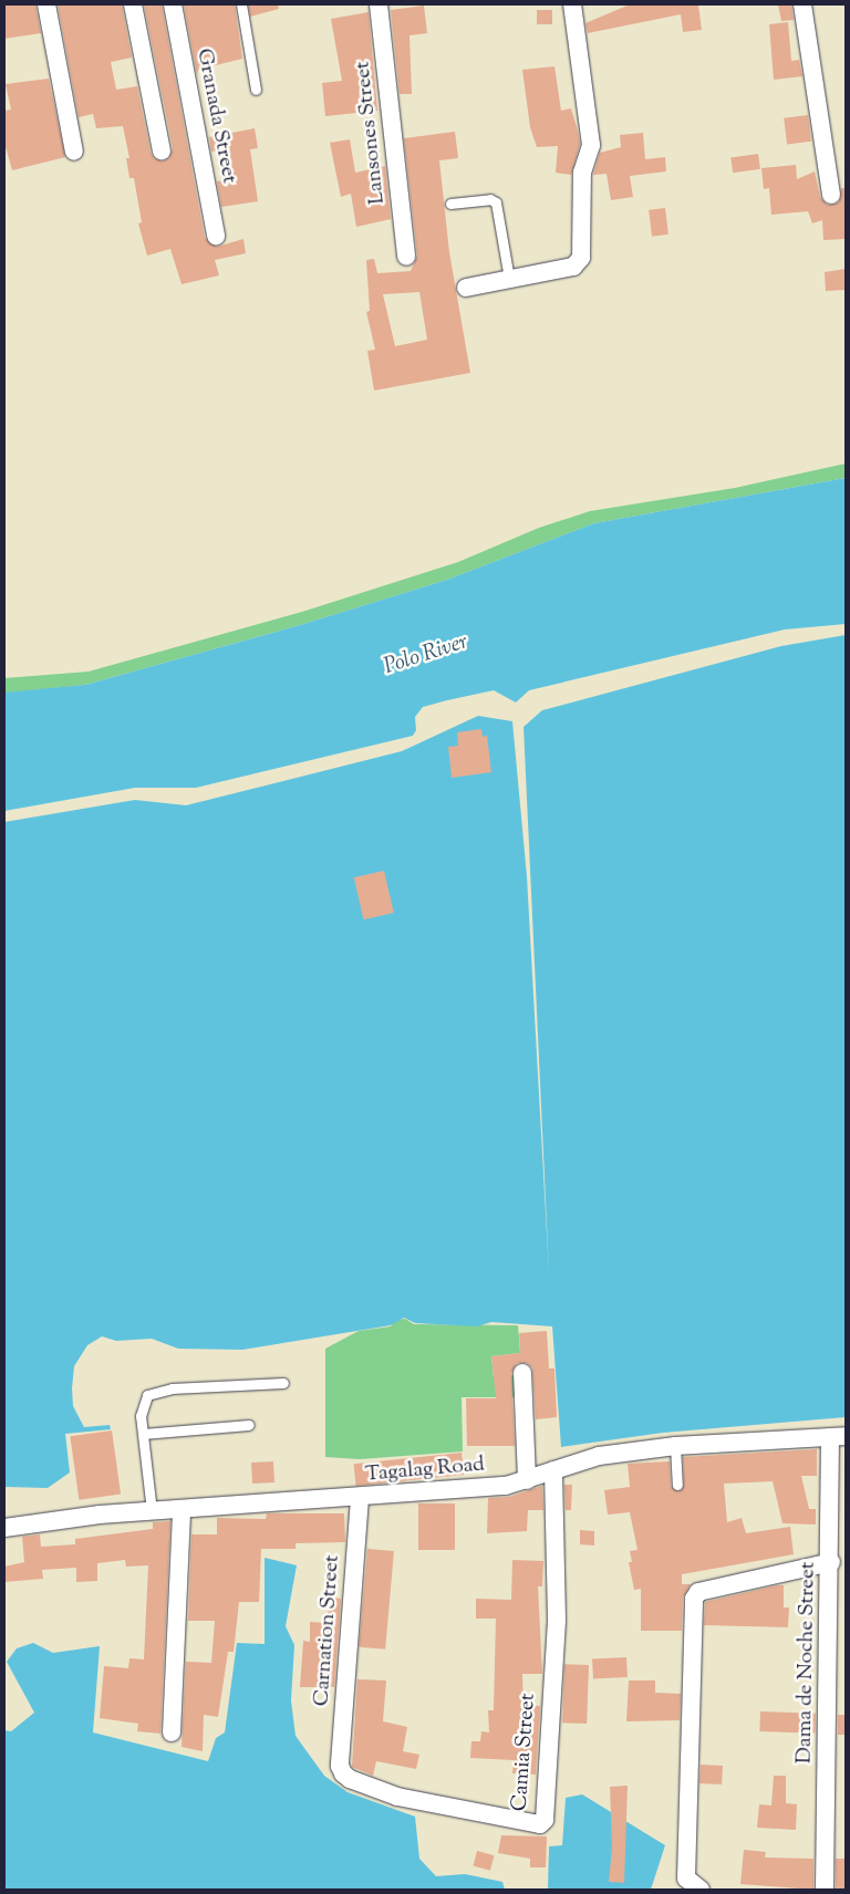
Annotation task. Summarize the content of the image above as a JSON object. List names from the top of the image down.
{
  "streets": {
    "street": [
      "Granada Street",
      "Lansones Street",
      "Tagalag Road",
      "Carnation Street",
      "Dama de Noche Street",
      "Camia Street"
    ]
  },
  "crossings": [
    ["Tagalag Road", "Carnation Street"],
    ["Tagalag Road", "Dama de Noche Street"],
    ["Tagalag Road", "Camia Street"],
    ["Carnation Street", "Camia Street"]
  ],
  "water": ["Polo River"]
}
